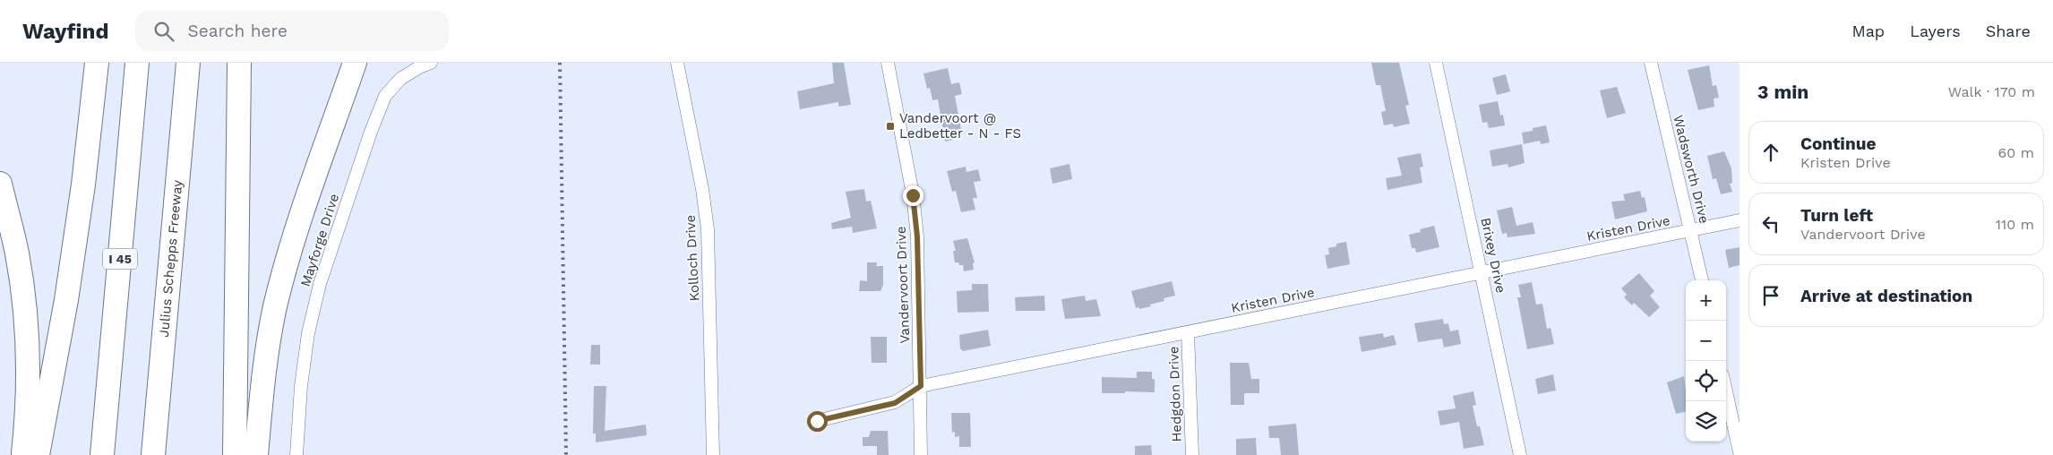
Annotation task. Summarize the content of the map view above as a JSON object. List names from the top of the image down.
{
  "streets": {
    "highway": ["I 45", "Julius Schepps Freeway"],
    "street": [
      "Wadsworth Drive",
      "Kristen Drive",
      "Mayforge Drive",
      "Brixey Drive",
      "Kolloch Drive",
      "Vandervoort Drive",
      "Hedgdon Drive"
    ]
  },
  "crossings": [
    ["Wadsworth Drive", "Kristen Drive"],
    ["Kristen Drive", "Brixey Drive"],
    ["Kristen Drive", "Vandervoort Drive"],
    ["Kristen Drive", "Hedgdon Drive"]
  ],
  "places": {
    "transit": ["Vandervoort @ Ledbetter - N - FS"]
  },
  "page": {
    "header": "Wayfind",
    "search": "Search here",
    "nav": ["Map", "Layers", "Share"],
    "heading": ["3 min", "Walk · 170 m"],
    "list": [
      ["Continue", "Kristen Drive", "60 m"],
      ["Turn left", "Vandervoort Drive", "110 m"],
      "Arrive at destination"
    ],
    "map_buttons": ["+", "−"]
  }
}
